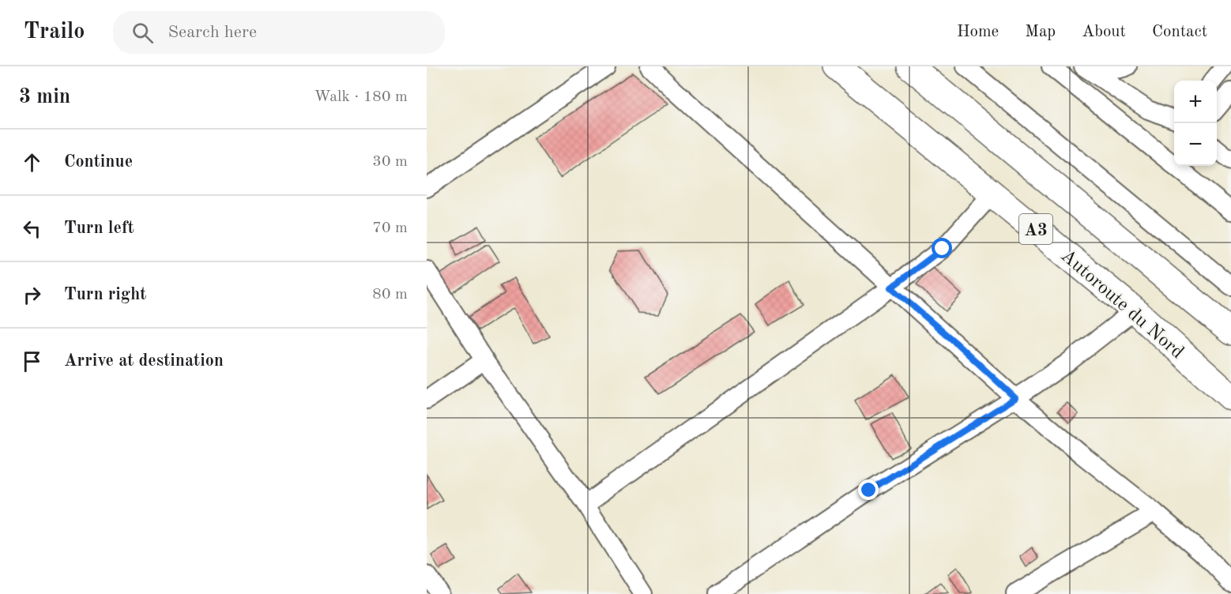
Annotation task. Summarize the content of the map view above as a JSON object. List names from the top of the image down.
{
  "streets": {
    "highway": ["A3", "Autoroute du Nord"]
  },
  "page": {
    "header": "Trailo",
    "search": "Search here",
    "nav": [
      "Home",
      "Map",
      "About",
      "Contact"
    ],
    "heading": ["3 min", "Walk · 180 m"],
    "map_buttons": ["+", "−"],
    "list": [
      ["Continue", "30 m"],
      ["Turn left", "70 m"],
      ["Turn right", "80 m"],
      "Arrive at destination"
    ]
  }
}
